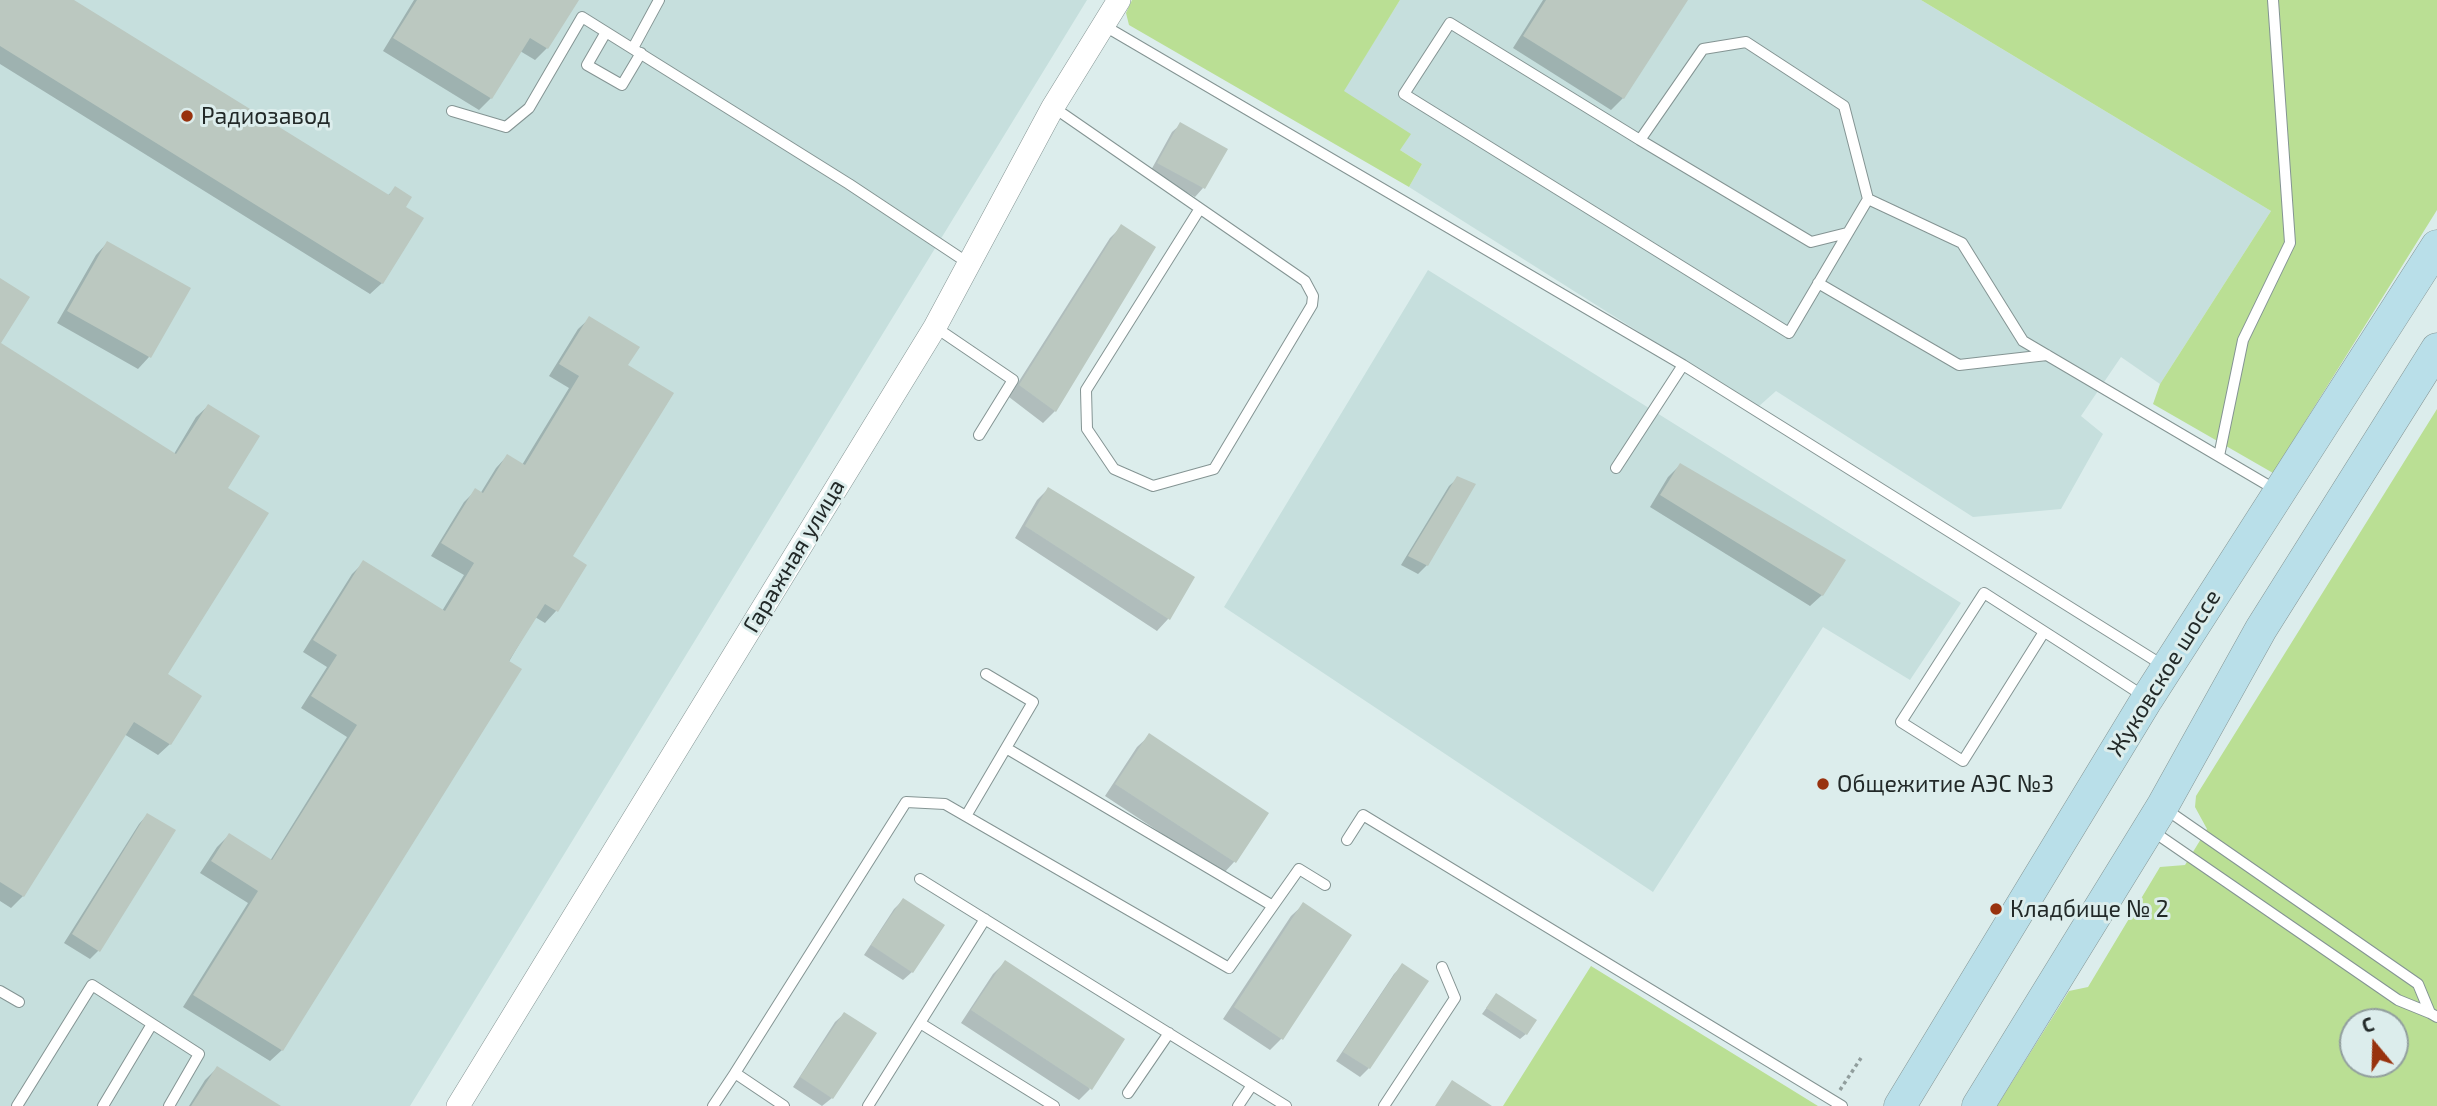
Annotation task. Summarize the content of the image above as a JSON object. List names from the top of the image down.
{
  "streets": {
    "main road": ["Жуковское шоссе"],
    "street": ["Гаражная улица"]
  },
  "places": ["Радиозавод", "Общежитие АЭС №3", "Кладбище № 2"],
  "north": "top"
}
